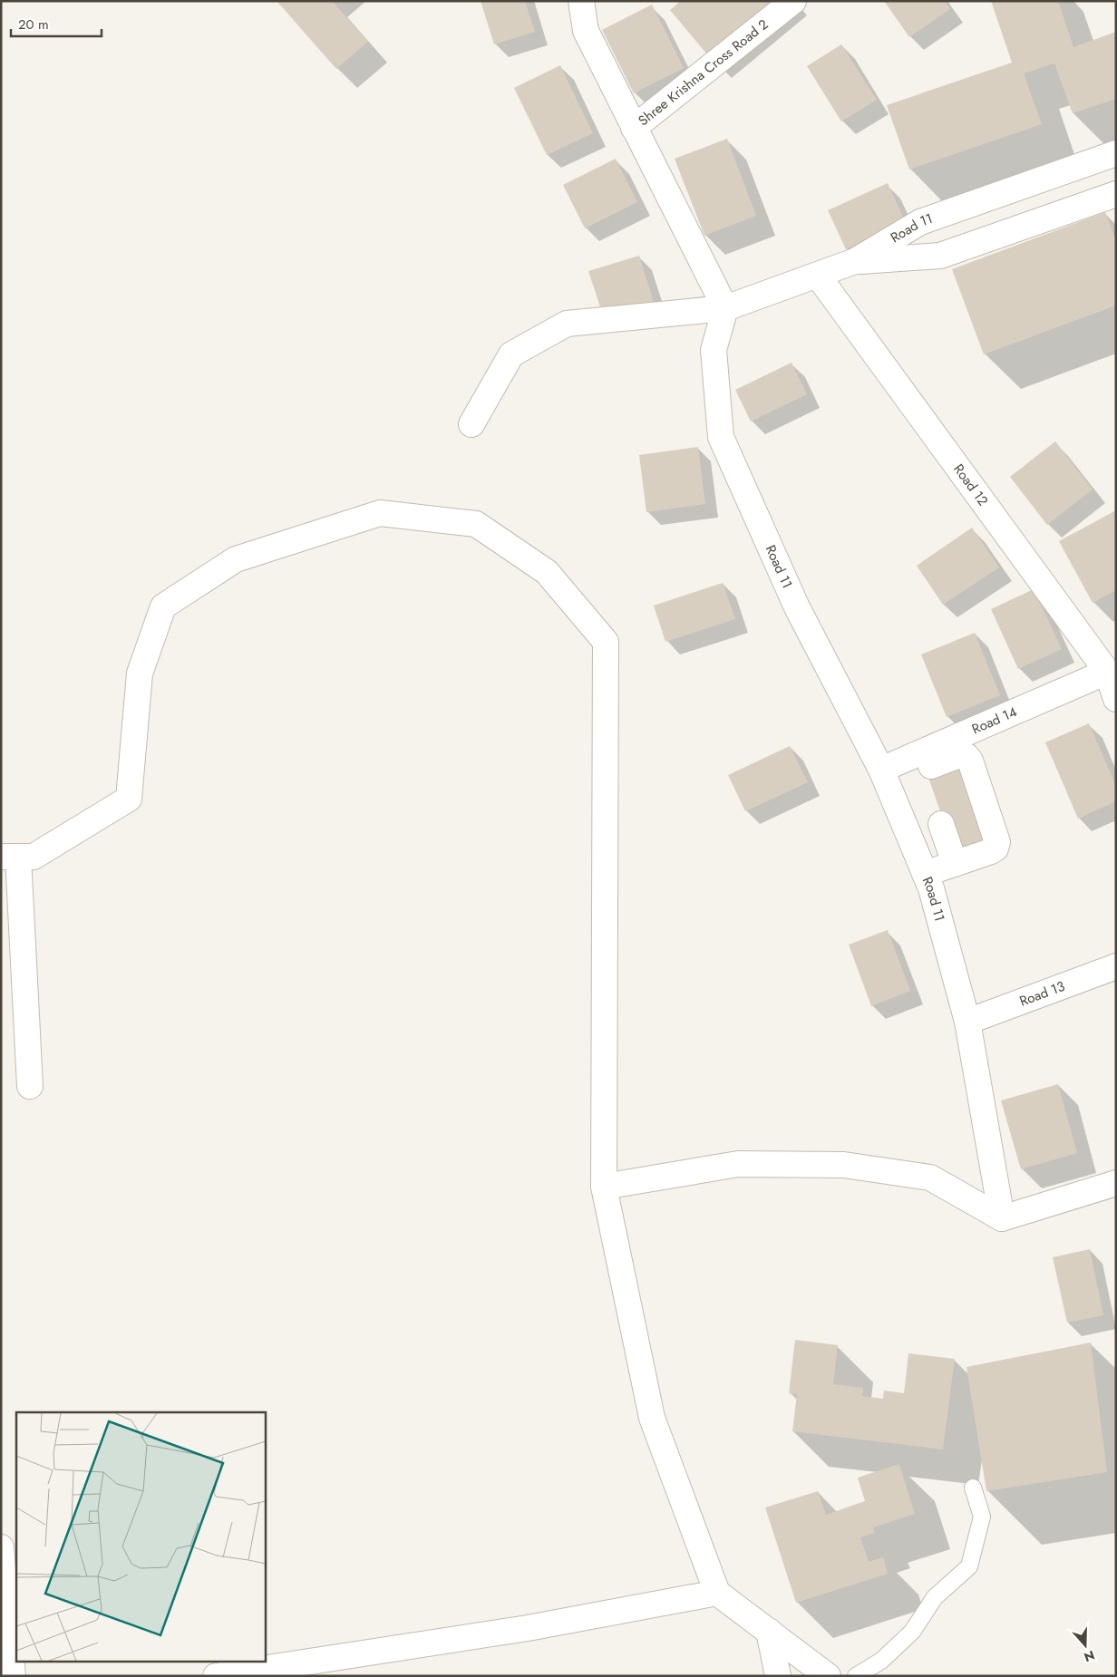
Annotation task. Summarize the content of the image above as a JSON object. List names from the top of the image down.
{
  "streets": {
    "street": [
      "Shree Krishna Cross Road 2",
      "Road 11",
      "Road 12",
      "Road 14",
      "Road 13"
    ]
  },
  "crossings": [
    ["Road 11", "Road 12"],
    ["Road 11", "Road 14"],
    ["Road 11", "Road 13"],
    ["Road 12", "Road 14"]
  ],
  "scale_bar": "20 m",
  "north": "bottom"
}
